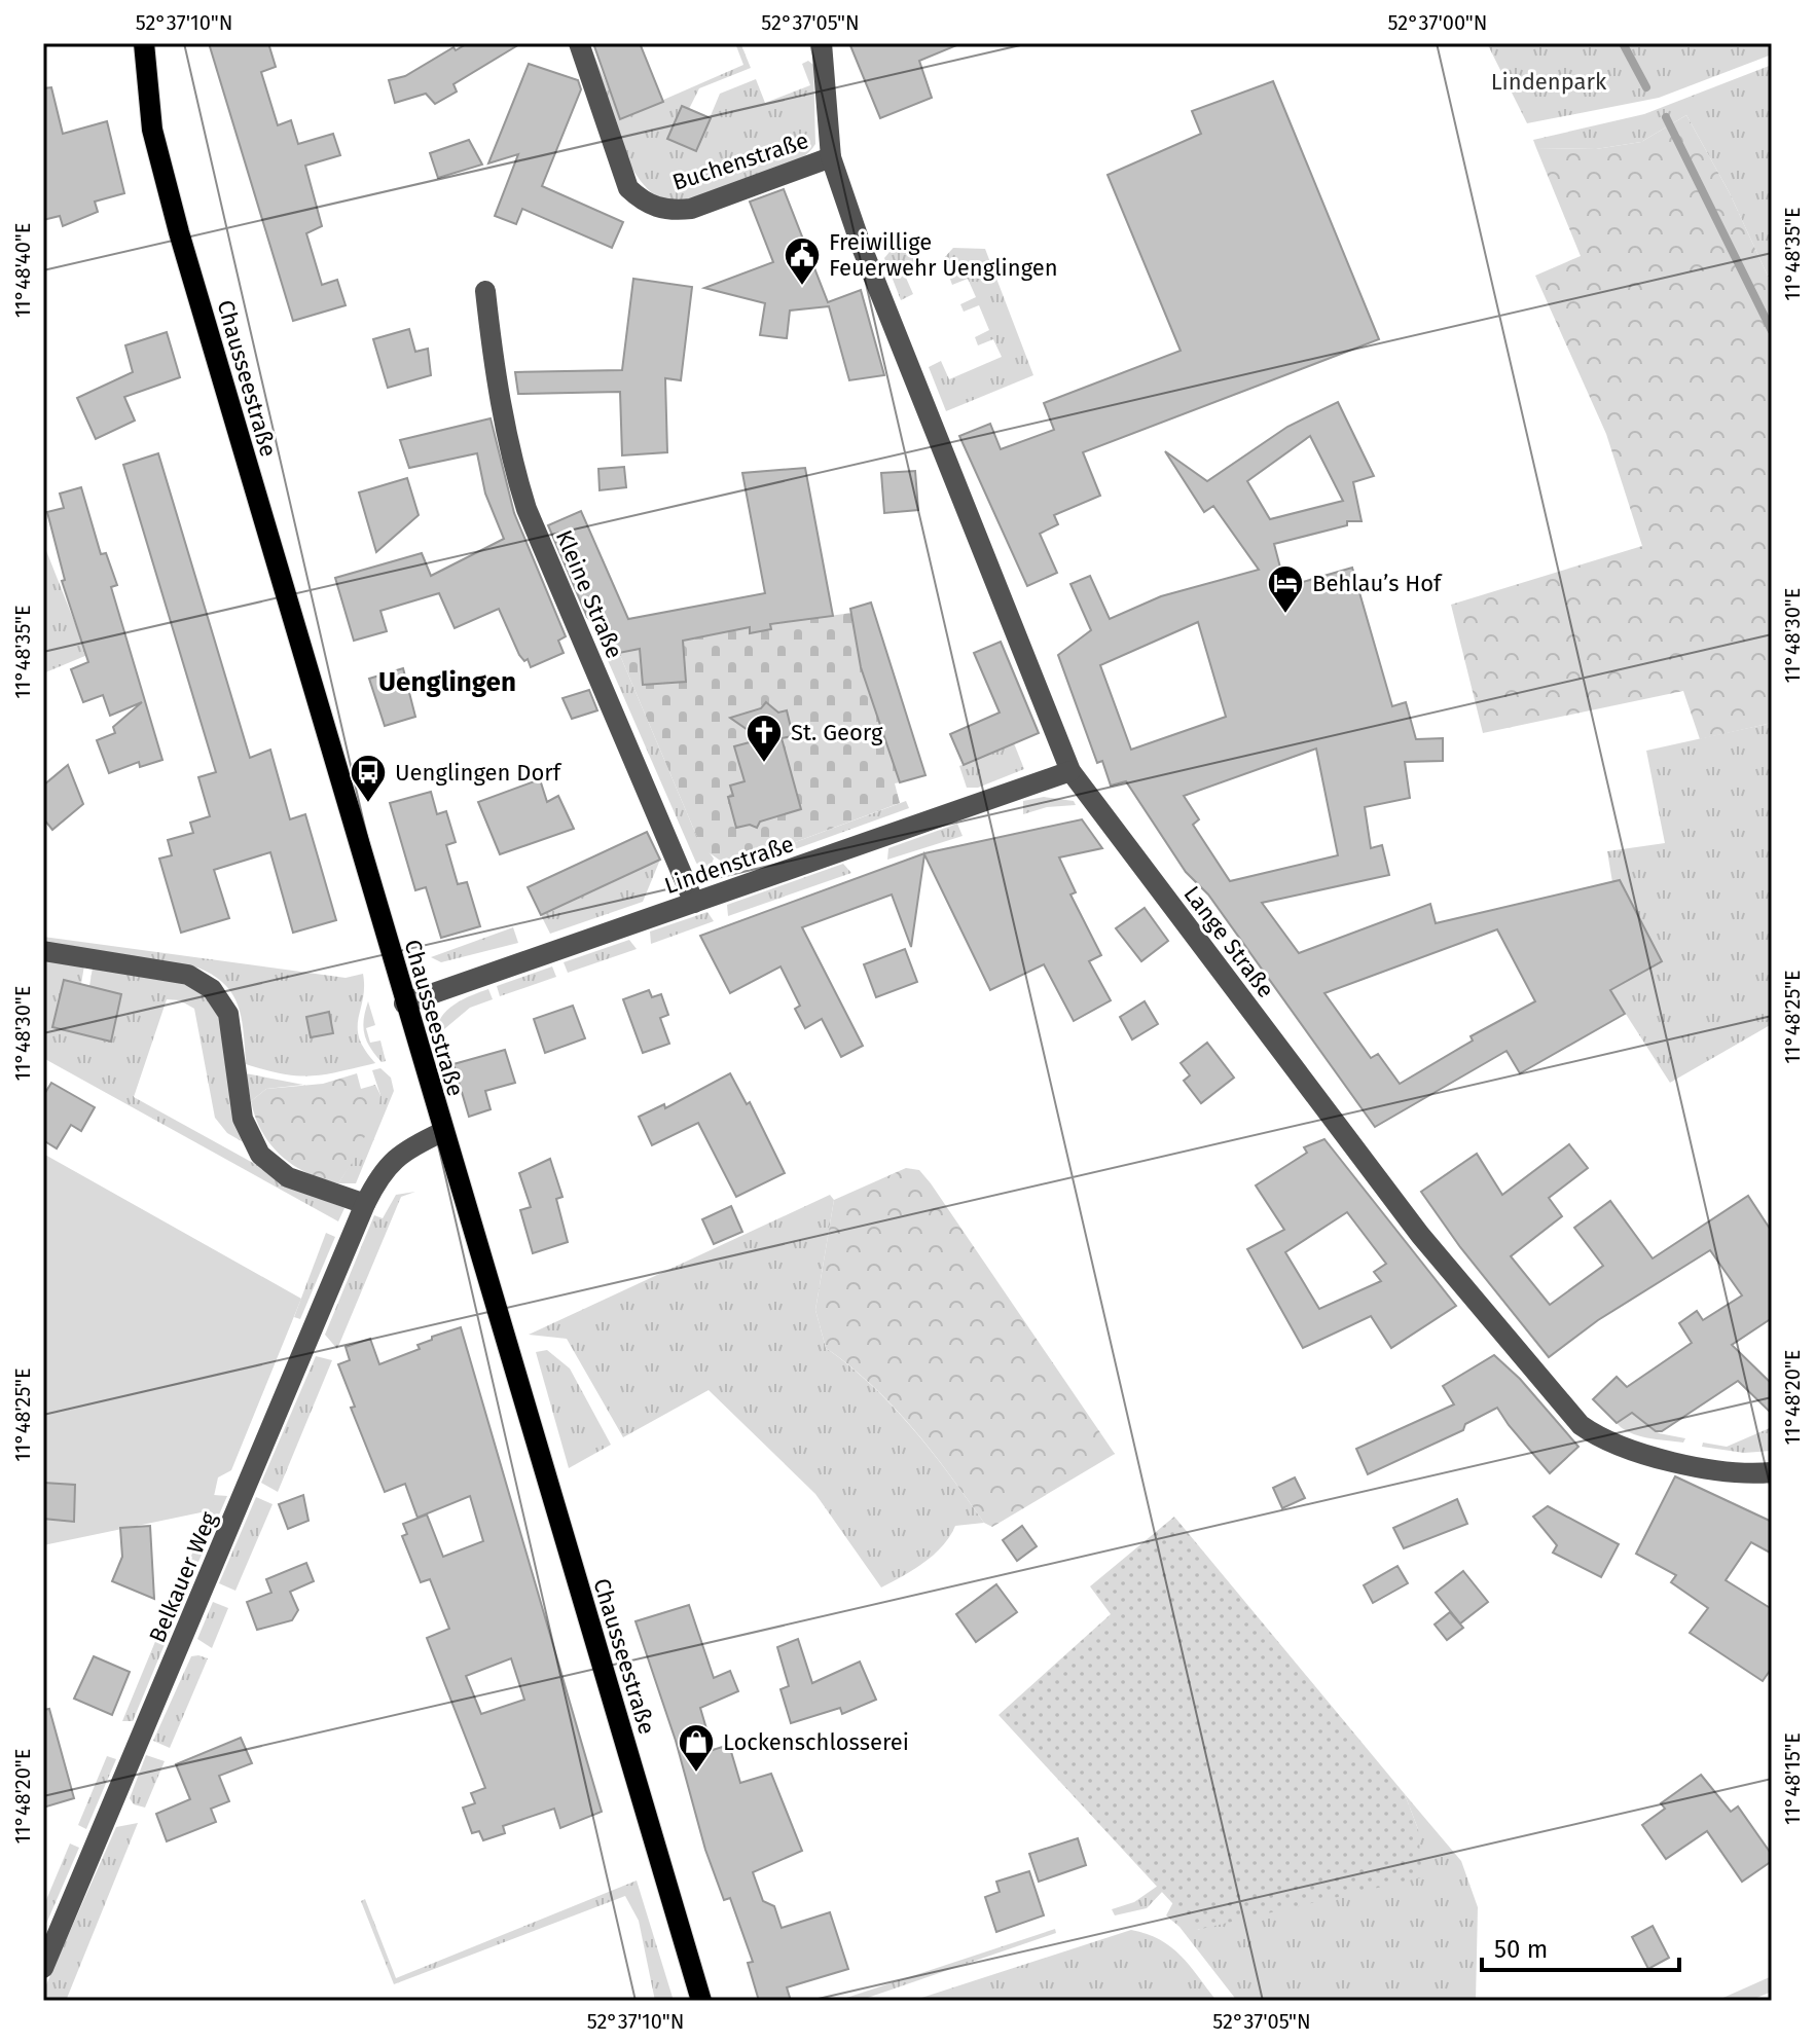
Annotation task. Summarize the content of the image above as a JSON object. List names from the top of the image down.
{
  "streets": {
    "main road": ["Chausseestraße"],
    "street": [
      "Buchenstraße",
      "Kleine Straße",
      "Lindenstraße",
      "Lange Straße",
      "Belkauer Weg"
    ]
  },
  "crossings": [
    ["Buchenstraße", "Lange Straße"],
    ["Chausseestraße", "Lindenstraße"],
    ["Chausseestraße", "Belkauer Weg"],
    ["Kleine Straße", "Lindenstraße"],
    ["Lindenstraße", "Lange Straße"]
  ],
  "districts": ["Uenglingen"],
  "parks": ["Lindenpark"],
  "places": {
    "public building": ["Freiwillige Feuerwehr Uenglingen"],
    "hotel": ["Behlau’s Hof"],
    "church": ["St. Georg"],
    "bus stop": ["Uenglingen Dorf"],
    "shop": ["Lockenschlosserei"]
  },
  "scale_bar": "50 m",
  "coordinates": [
    "52°37'10\"N",
    "52°37'05\"N",
    "52°37'00\"N",
    "11°48'35\"E",
    "11°48'40\"E",
    "11°48'30\"E",
    "11°48'25\"E",
    "11°48'20\"E",
    "11°48'15\"E"
  ]
}
